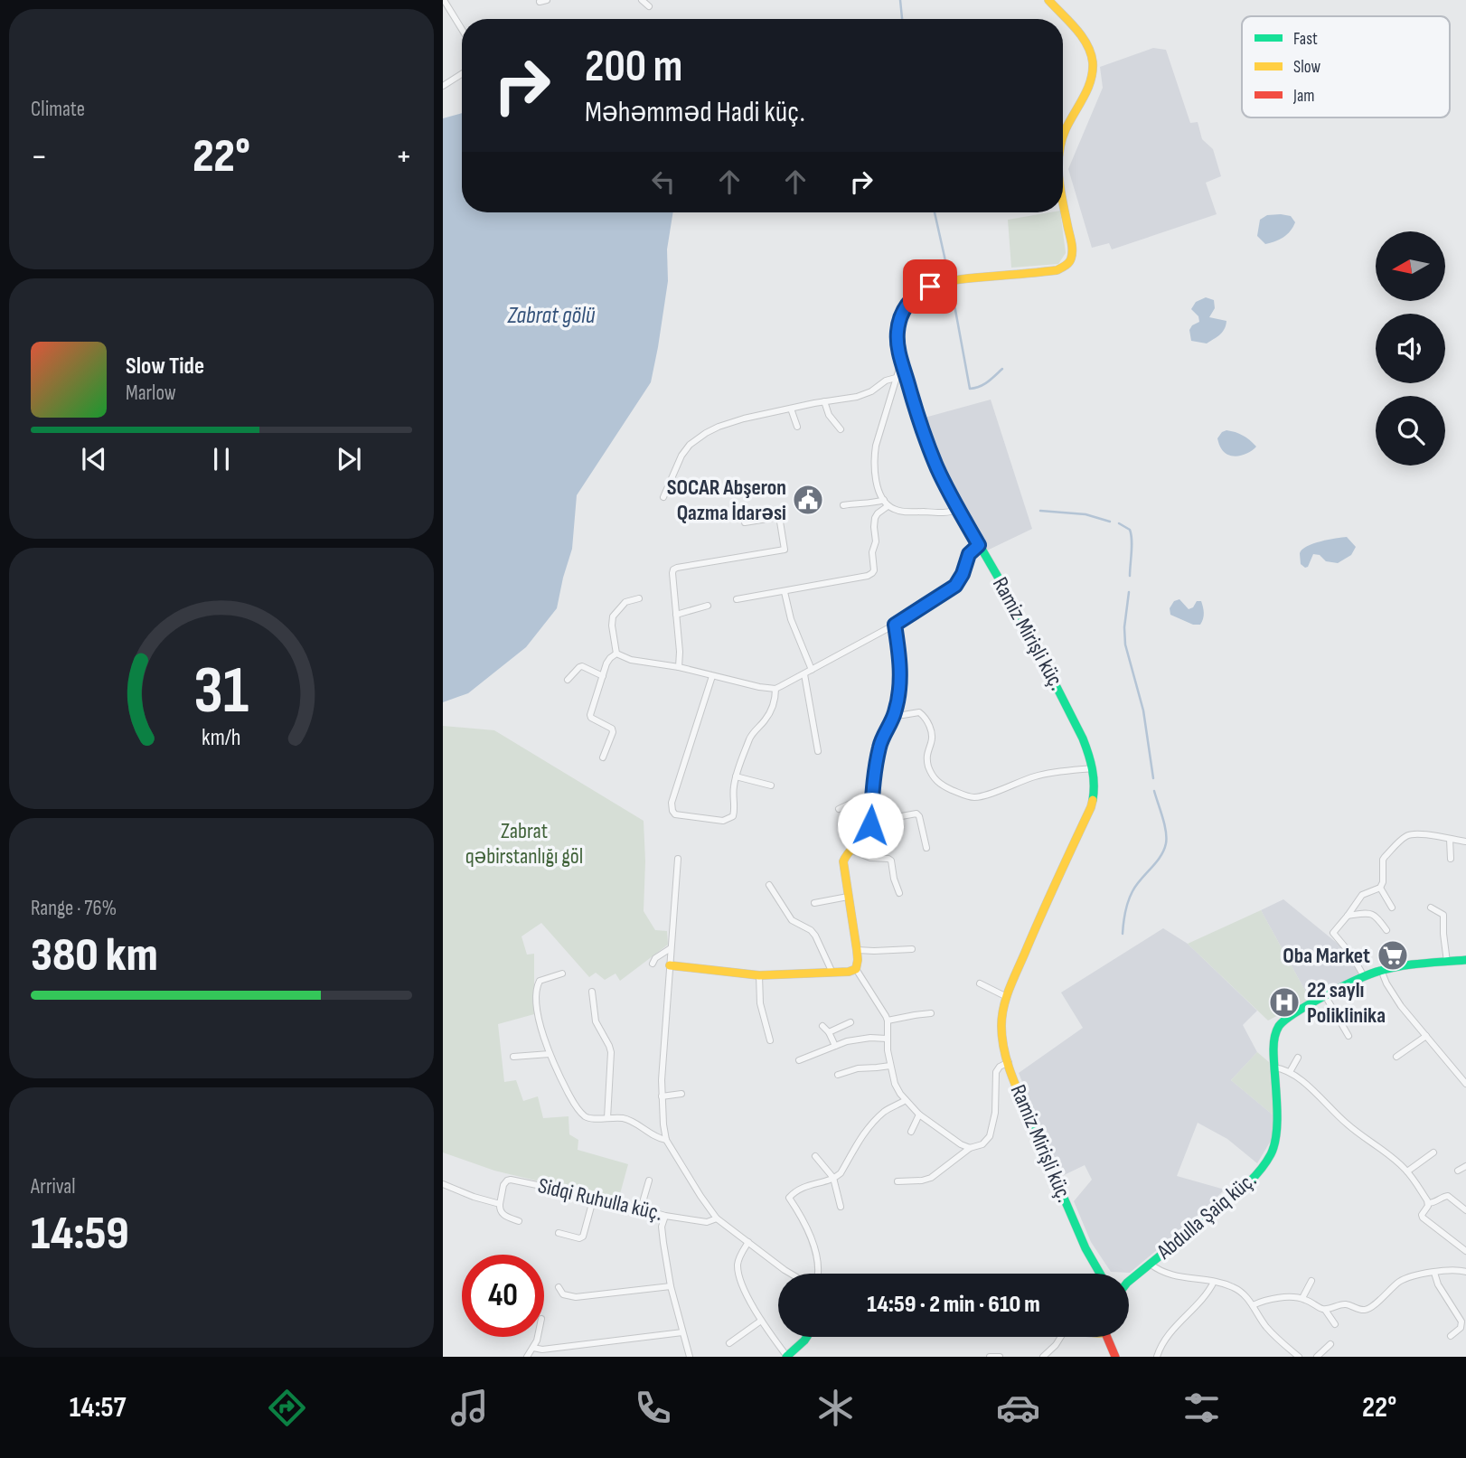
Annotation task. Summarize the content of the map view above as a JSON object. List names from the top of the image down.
{
  "streets": {
    "street": ["Ramiz Mirişli küç.", "Sidqi Ruhulla küç.", "Abdulla Şaiq küç."]
  },
  "water": ["Zabrat gölü"],
  "parks": ["Zabrat qəbirstanlığı göl"],
  "places": {
    "public building": ["SOCAR Abşeron Qazma İdarəsi"],
    "supermarket": ["Oba Market"],
    "hospital": ["22 saylı Poliklinika"]
  },
  "legend": ["Fast", "Slow", "Jam"],
  "north": "left",
  "page": {
    "tile": [
      "Climate",
      ["Range · 76%", "380 km"],
      ["Arrival", "14:59"]
    ],
    "turn": ["200 m", "Məhəmməd Hadi küç."],
    "heat": ["−", "22°", "+"],
    "song": ["Slow Tide", "Marlow"],
    "limit": "40",
    "trip": "14:59 · 2 min · 610 m",
    "tabs": ["14:57", "22°"],
    "gauge": ["31", "km/h"]
  }
}
